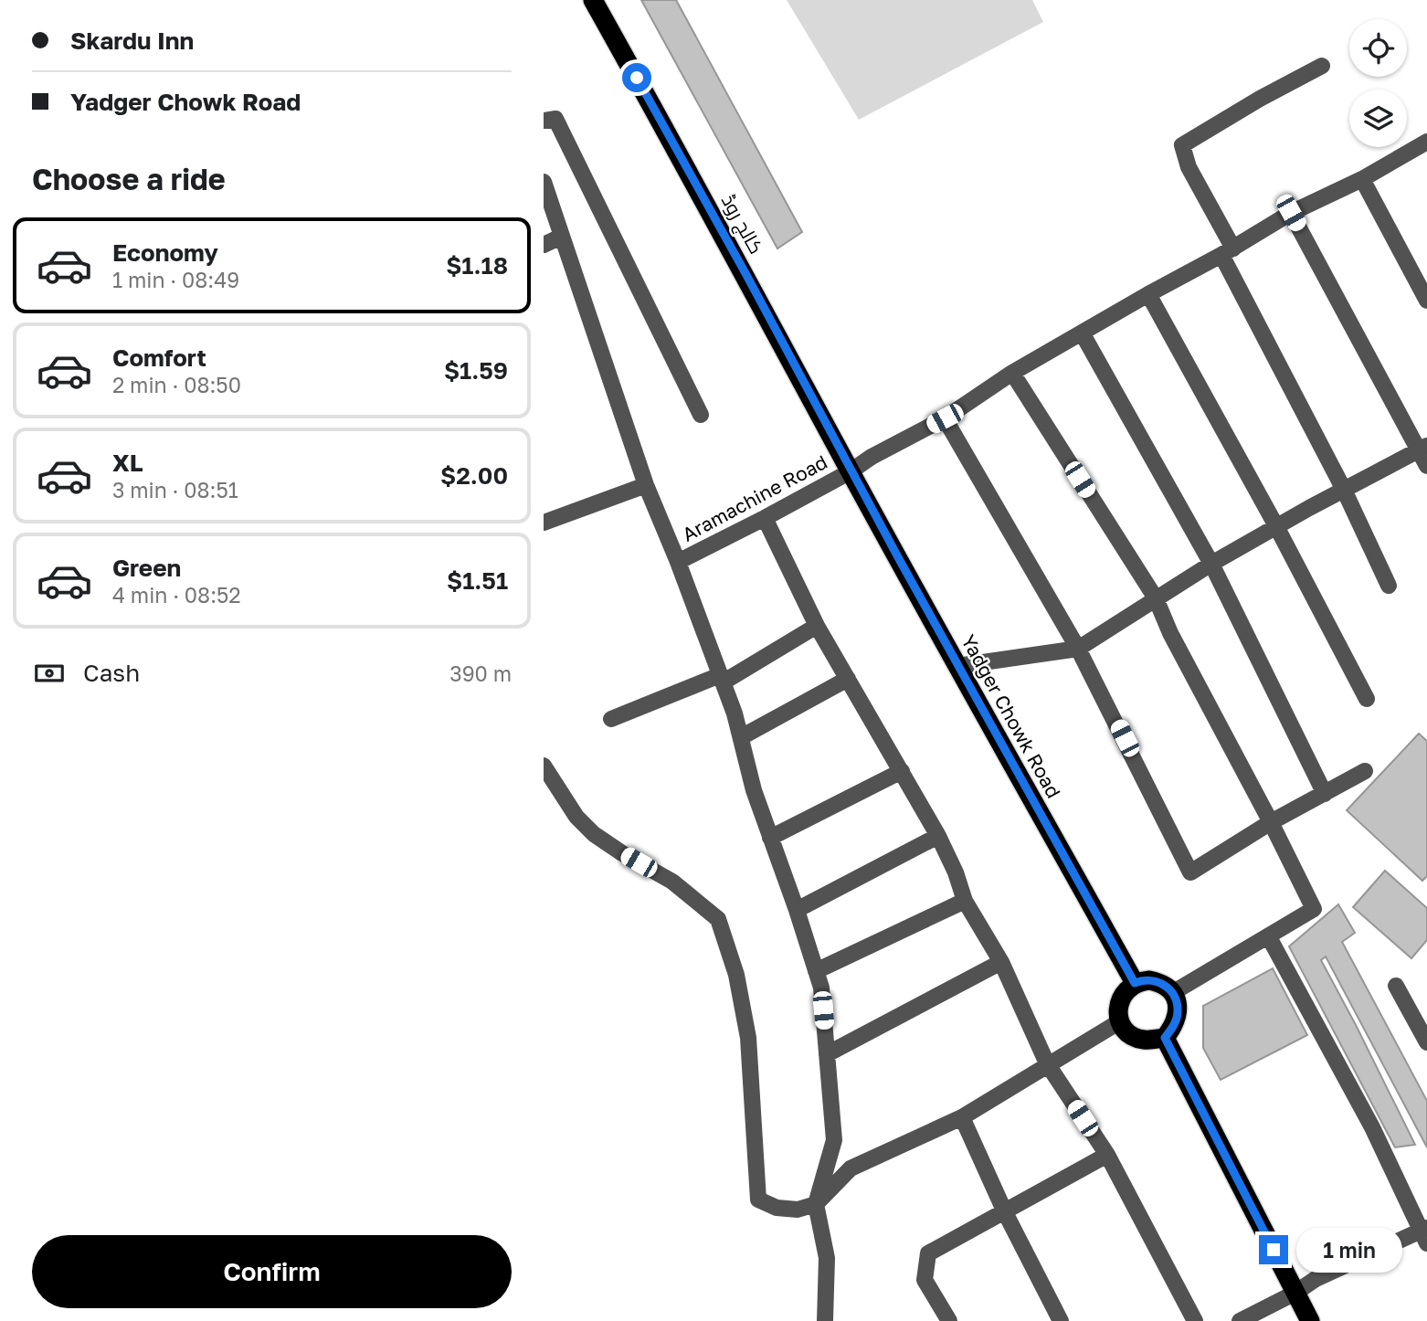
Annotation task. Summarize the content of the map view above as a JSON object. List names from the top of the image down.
{
  "streets": {
    "highway": ["کالج روڈ", "Yadger Chowk Road"],
    "street": ["Aramachine Road"]
  },
  "crossings": [
    ["کالج روڈ", "Aramachine Road"],
    ["کالج روڈ", "Yadger Chowk Road"],
    ["Aramachine Road", "Yadger Chowk Road"]
  ],
  "page": {
    "banner": ["Skardu Inn", "Yadger Chowk Road"],
    "heading": "Choose a ride",
    "list": [
      {
        "name": "Economy",
        "note": "1 min · 08:49",
        "value": "$1.18"
      },
      {
        "name": "Comfort",
        "note": "2 min · 08:50",
        "value": "$1.59"
      },
      {
        "name": "XL",
        "note": "3 min · 08:51",
        "value": "$2.00"
      },
      {
        "name": "Green",
        "note": "4 min · 08:52",
        "value": "$1.51"
      }
    ],
    "pay": ["Cash", "390 m"],
    "buttons": "Confirm",
    "bubble": "1 min"
  }
}
